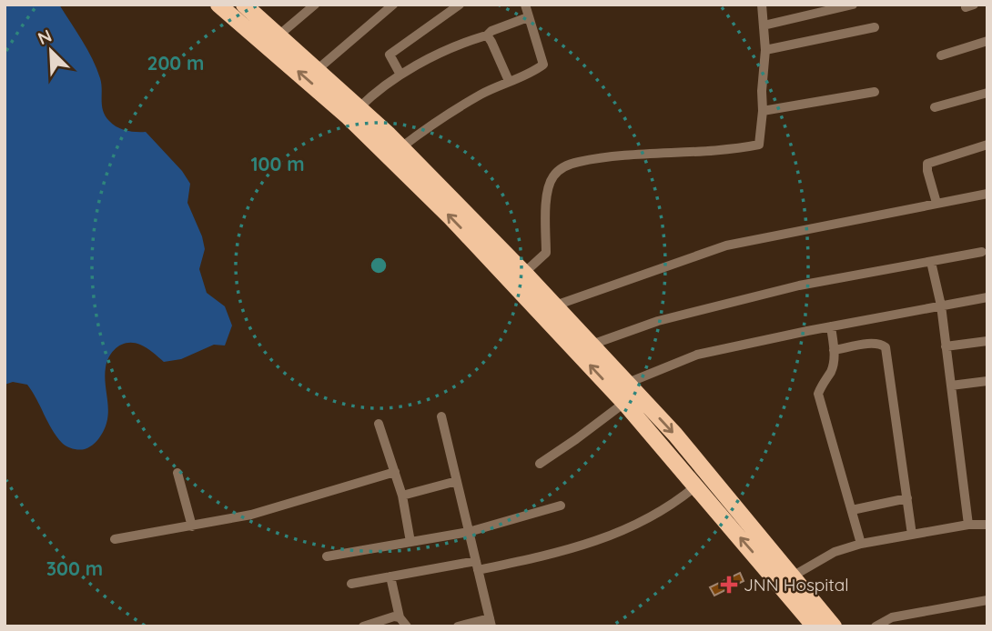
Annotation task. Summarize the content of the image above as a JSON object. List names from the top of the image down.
{
  "places": {
    "health": ["JNN Hospital"]
  },
  "north": "top left",
  "rings": ["200 m", "100 m", "300 m"]
}
